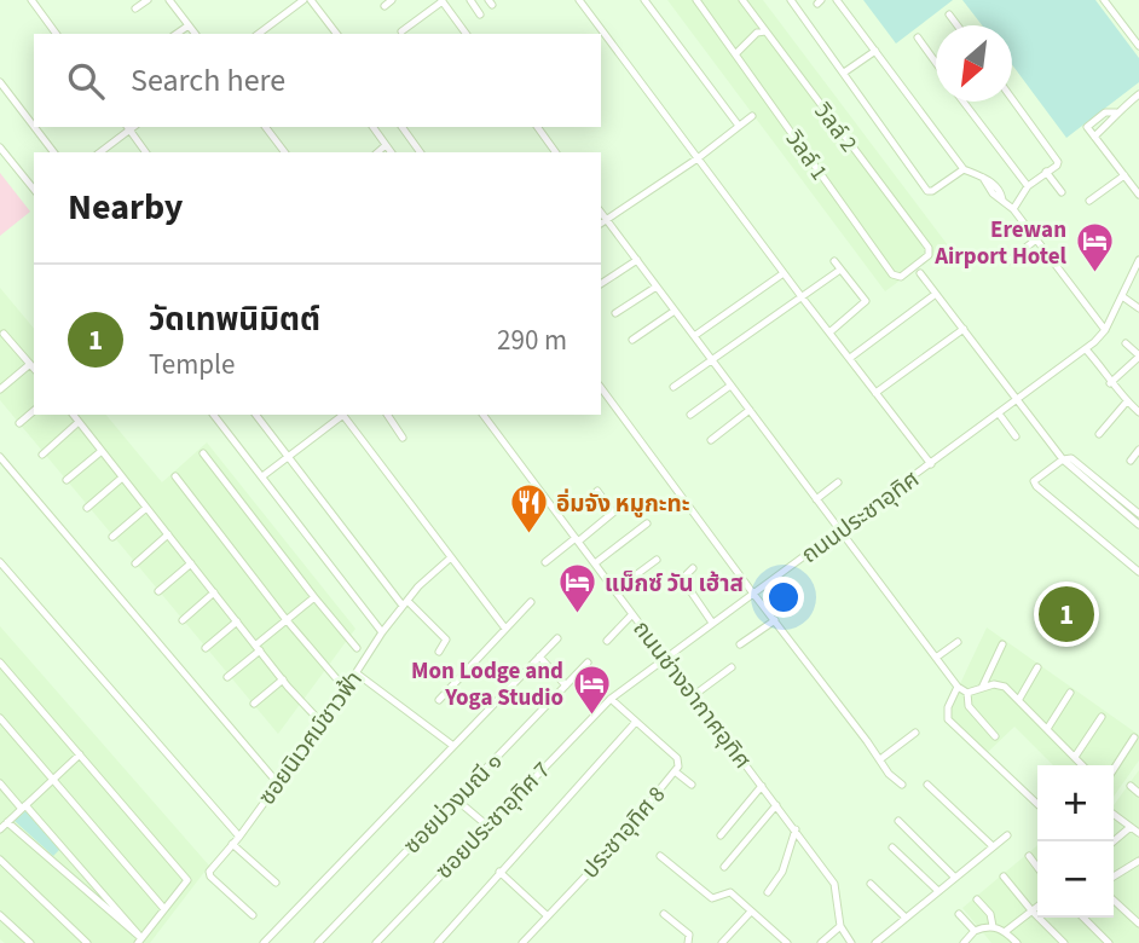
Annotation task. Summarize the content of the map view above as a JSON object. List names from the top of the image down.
{
  "streets": {
    "street": [
      "วิลล์ 2",
      "วิลล์ 1",
      "ถนนประชาอุทิศ",
      "ถนนช่างอากาศอุทิศ",
      "ซอยนิเวศม์ชาวฟ้า",
      "ซอยม่วงมณี ๑",
      "ซอยประชาอุทิศ 7",
      "ประชาอุทิศ 8"
    ]
  },
  "crossings": [
    ["วิลล์ 2", "วิลล์ 1"],
    ["ถนนประชาอุทิศ", "ถนนช่างอากาศอุทิศ"],
    ["ถนนประชาอุทิศ", "ซอยประชาอุทิศ 7"]
  ],
  "places": {
    "hotel": ["Erewan Airport Hotel", "แม็กซ์ วัน เฮ้าส", "Mon Lodge and Yoga Studio"],
    "restaurant": ["อิ่มจัง หมูกะทะ"]
  },
  "north": "bottom left",
  "page": {
    "search": "Search here",
    "heading": "Nearby",
    "list": [
      {
        "mark": "1",
        "name": "วัดเทพนิมิตต์",
        "note": "Temple",
        "value": "290 m"
      }
    ],
    "pins": "1",
    "map_buttons": ["+", "−"]
  }
}
